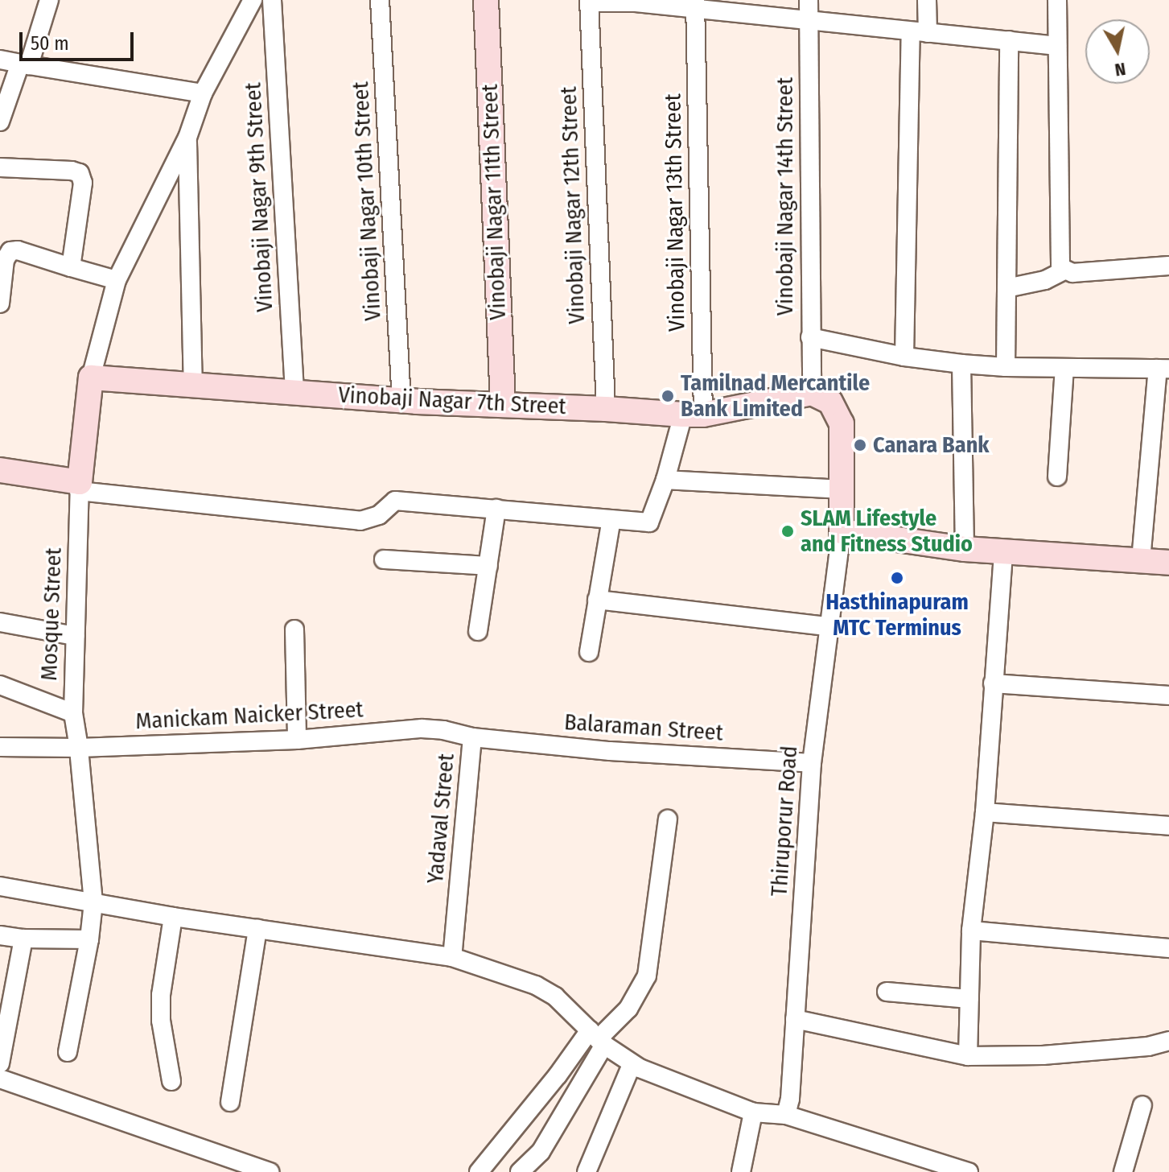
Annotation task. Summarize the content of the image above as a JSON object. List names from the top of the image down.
{
  "streets": {
    "street": [
      "Vinobaji Nagar 14th Street",
      "Vinobaji Nagar 9th Street",
      "Vinobaji Nagar 10th Street",
      "Vinobaji Nagar 11th Street",
      "Vinobaji Nagar 12th Street",
      "Vinobaji Nagar 13th Street",
      "Vinobaji Nagar 7th Street",
      "Mosque Street",
      "Manickam Naicker Street",
      "Balaraman Street",
      "Yadaval Street",
      "Thiruporur Road"
    ]
  },
  "crossings": [
    ["Vinobaji Nagar 14th Street", "Vinobaji Nagar 7th Street"],
    ["Vinobaji Nagar 9th Street", "Vinobaji Nagar 7th Street"],
    ["Vinobaji Nagar 10th Street", "Vinobaji Nagar 7th Street"],
    ["Vinobaji Nagar 11th Street", "Vinobaji Nagar 7th Street"],
    ["Vinobaji Nagar 12th Street", "Vinobaji Nagar 7th Street"],
    ["Vinobaji Nagar 13th Street", "Vinobaji Nagar 7th Street"],
    ["Mosque Street", "Manickam Naicker Street"],
    ["Manickam Naicker Street", "Yadaval Street"],
    ["Balaraman Street", "Yadaval Street"],
    ["Balaraman Street", "Thiruporur Road"]
  ],
  "places": [
    "Tamilnad Mercantile Bank Limited",
    "Canara Bank",
    "SLAM Lifestyle and Fitness Studio",
    "Hasthinapuram MTC Terminus"
  ],
  "scale_bar": "50 m",
  "north": "bottom"
}
